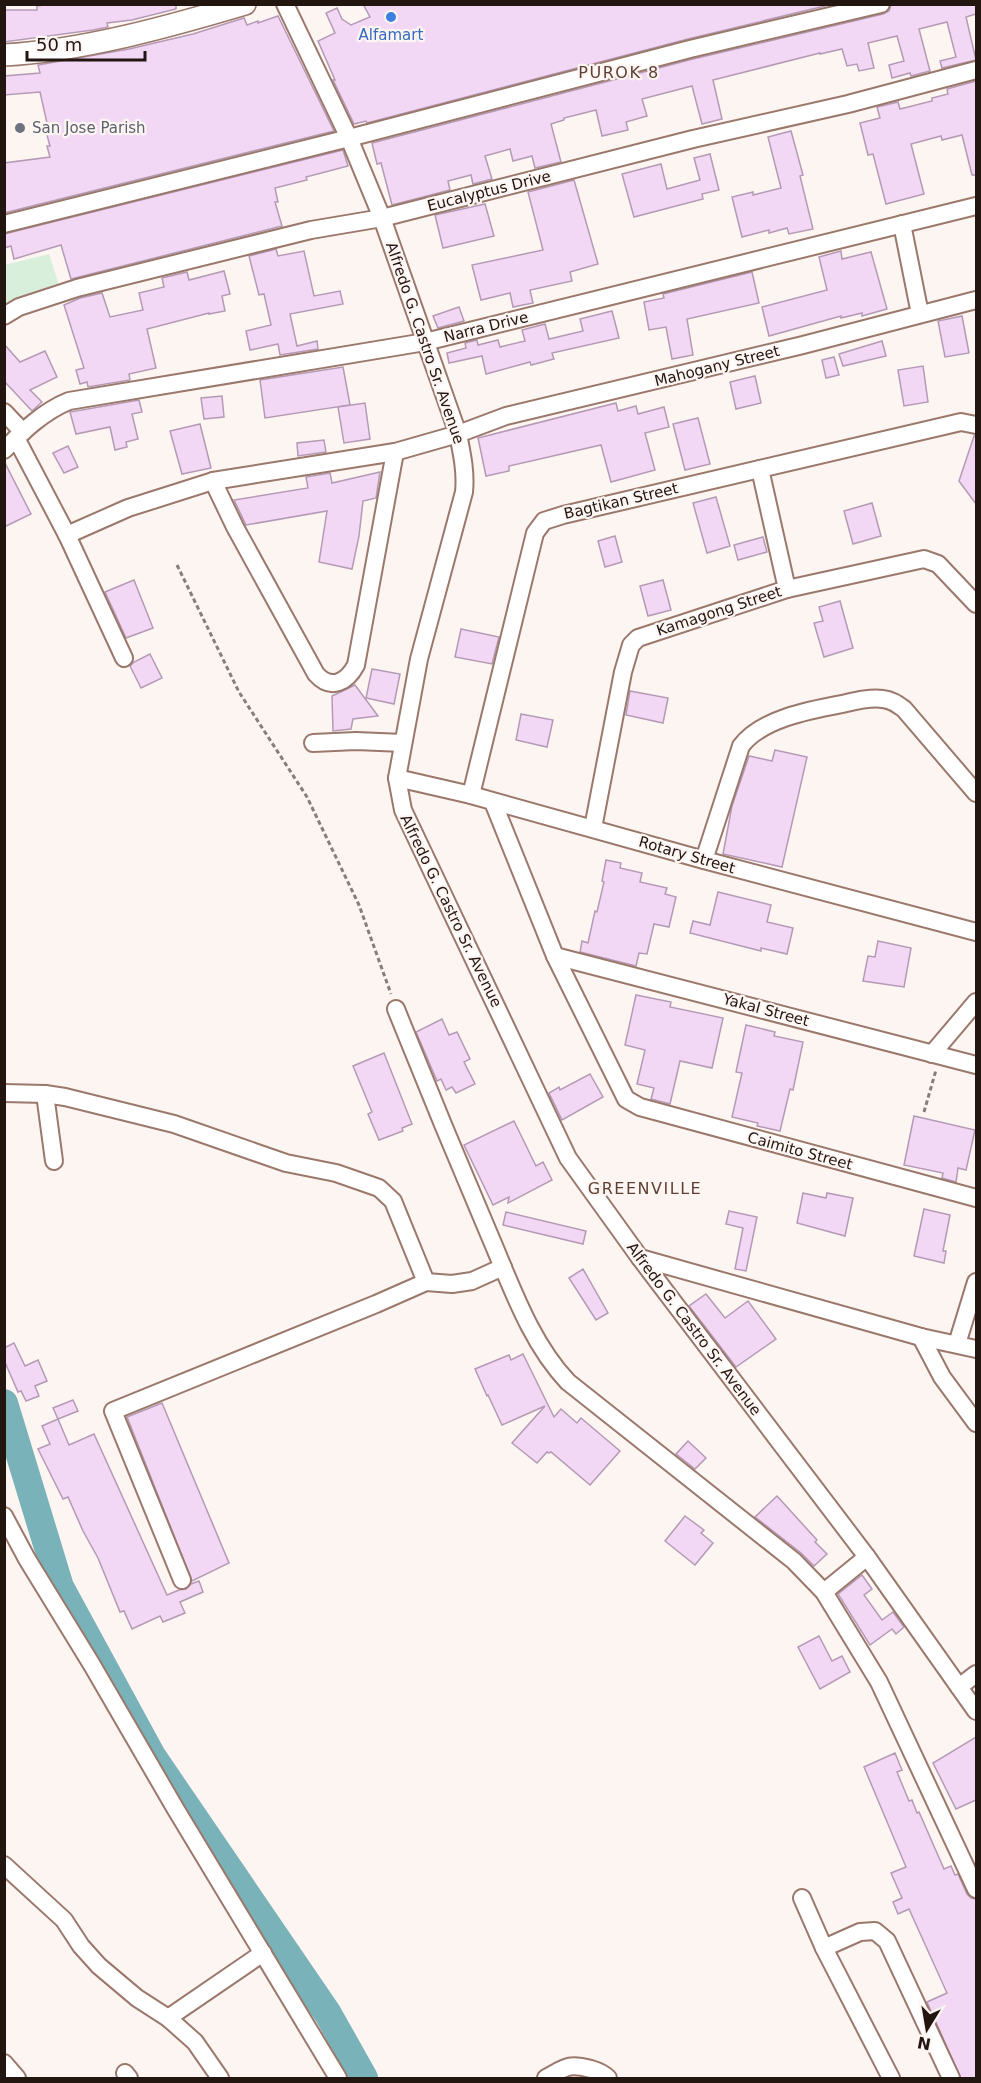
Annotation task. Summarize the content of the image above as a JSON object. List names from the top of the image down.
{
  "streets": {
    "street": [
      "Eucalyptus Drive",
      "Narra Drive",
      "Alfredo G. Castro Sr. Avenue",
      "Mahogany Street",
      "Bagtikan Street",
      "Kamagong Street",
      "Rotary Street",
      "Yakal Street",
      "Caimito Street"
    ]
  },
  "crossings": [
    ["Eucalyptus Drive", "Alfredo G. Castro Sr. Avenue"],
    ["Narra Drive", "Alfredo G. Castro Sr. Avenue"],
    ["Alfredo G. Castro Sr. Avenue", "Mahogany Street"],
    ["Alfredo G. Castro Sr. Avenue", "Rotary Street"],
    ["Bagtikan Street", "Rotary Street"],
    ["Kamagong Street", "Rotary Street"],
    ["Yakal Street", "Caimito Street"]
  ],
  "districts": ["PUROK 8", "GREENVILLE"],
  "places": ["Alfamart", "San Jose Parish"],
  "scale_bar": "50 m",
  "north": "bottom"
}
